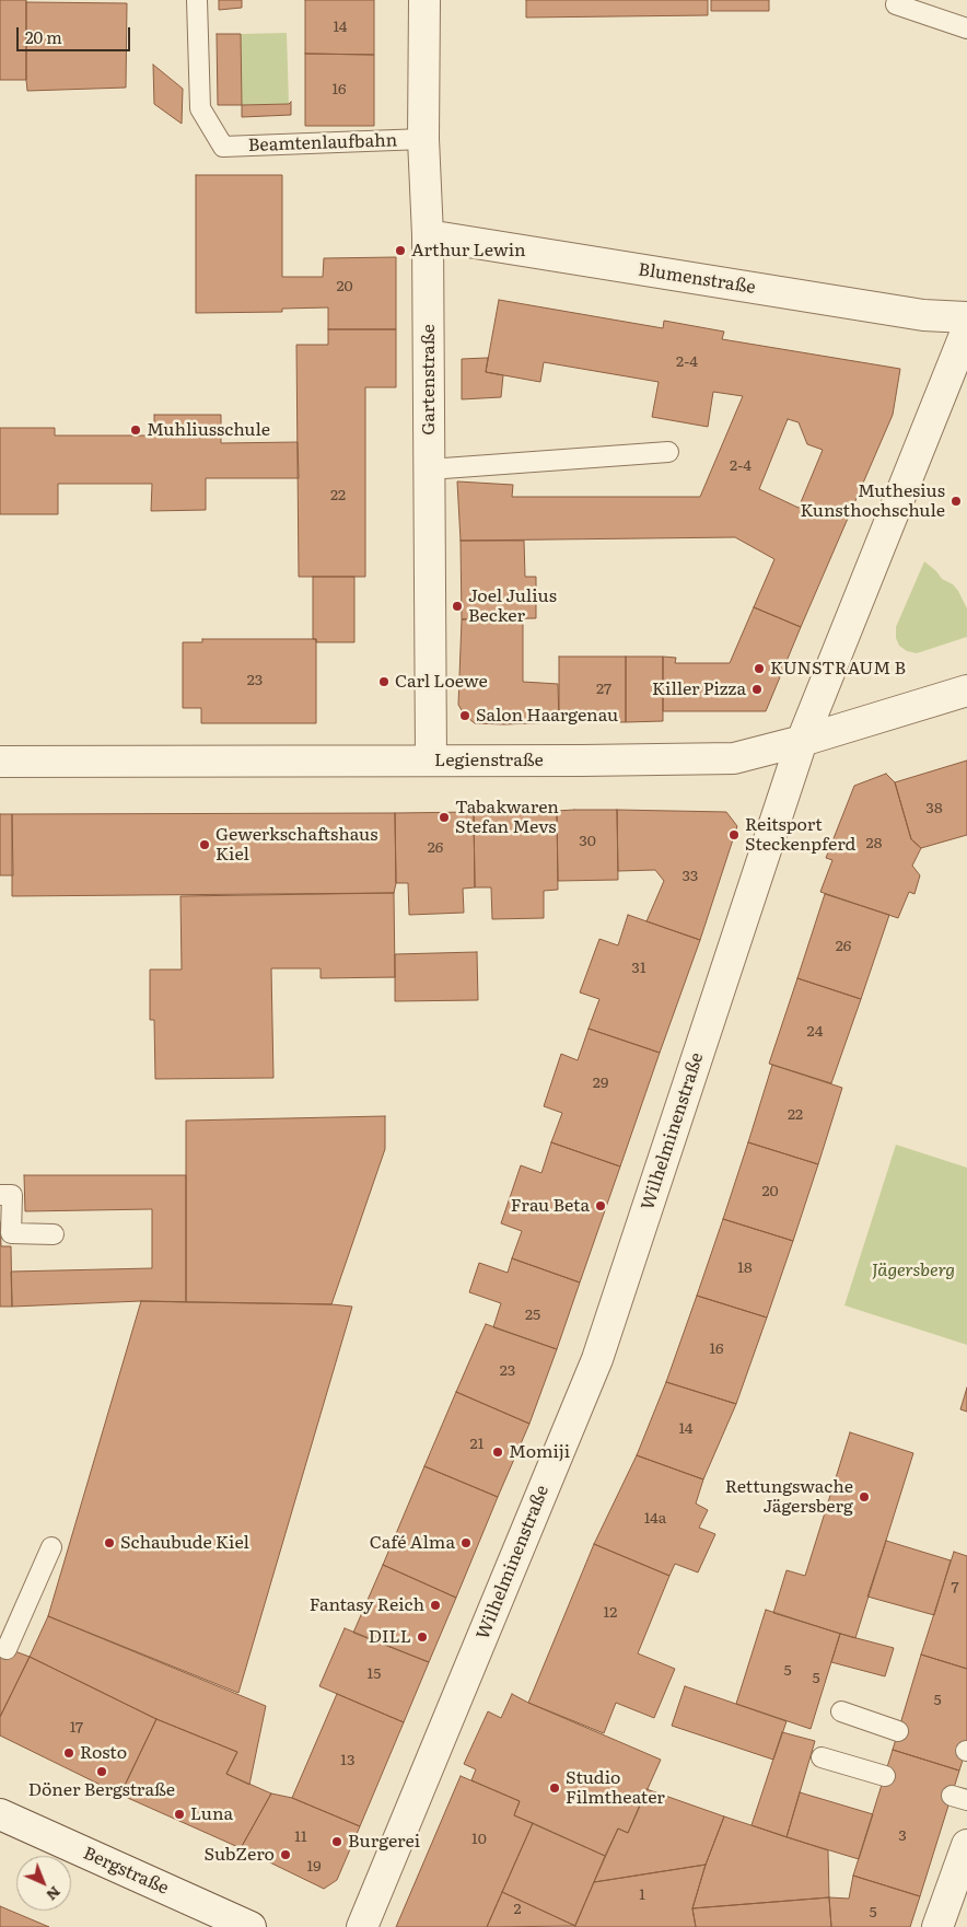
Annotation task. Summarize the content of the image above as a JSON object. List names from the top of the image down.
{
  "streets": {
    "street": [
      "Blumenstraße",
      "Gartenstraße",
      "Legienstraße",
      "Wilhelminenstraße",
      "Bergstraße"
    ],
    "lane": ["Beamtenlaufbahn"]
  },
  "crossings": [
    ["Beamtenlaufbahn", "Gartenstraße"],
    ["Blumenstraße", "Gartenstraße"],
    ["Gartenstraße", "Legienstraße"],
    ["Legienstraße", "Wilhelminenstraße"]
  ],
  "parks": ["Jägersberg"],
  "places": [
    "Arthur Lewin",
    "Muhliusschule",
    "Muthesius Kunsthochschule",
    "Joel Julius Becker",
    "KUNSTRAUM B",
    "Carl Loewe",
    "Killer Pizza",
    "Salon Haargenau",
    "Tabakwaren Stefan Mevs",
    "Reitsport Steckenpferd",
    "Gewerkschaftshaus Kiel",
    "Frau Beta",
    "Momiji",
    "Rettungswache Jägersberg",
    "Schaubude Kiel",
    "Café Alma",
    "Fantasy Reich",
    "DILL",
    "Rosto",
    "Döner Bergstraße",
    "Studio Filmtheater",
    "Luna",
    "Burgerei",
    "SubZero"
  ],
  "house_numbers": [
    "14",
    "16",
    "20",
    "2-4",
    "2-4",
    "22",
    "23",
    "27",
    "38",
    "30",
    "28",
    "26",
    "33",
    "26",
    "31",
    "24",
    "29",
    "22",
    "20",
    "18",
    "25",
    "16",
    "23",
    "14",
    "21",
    "14a",
    "7",
    "12",
    "5",
    "15",
    "5",
    "5",
    "17",
    "13",
    "3",
    "11",
    "10",
    "19",
    "1",
    "2",
    "5"
  ],
  "scale_bar": "20 m",
  "north": "bottom right"
}
